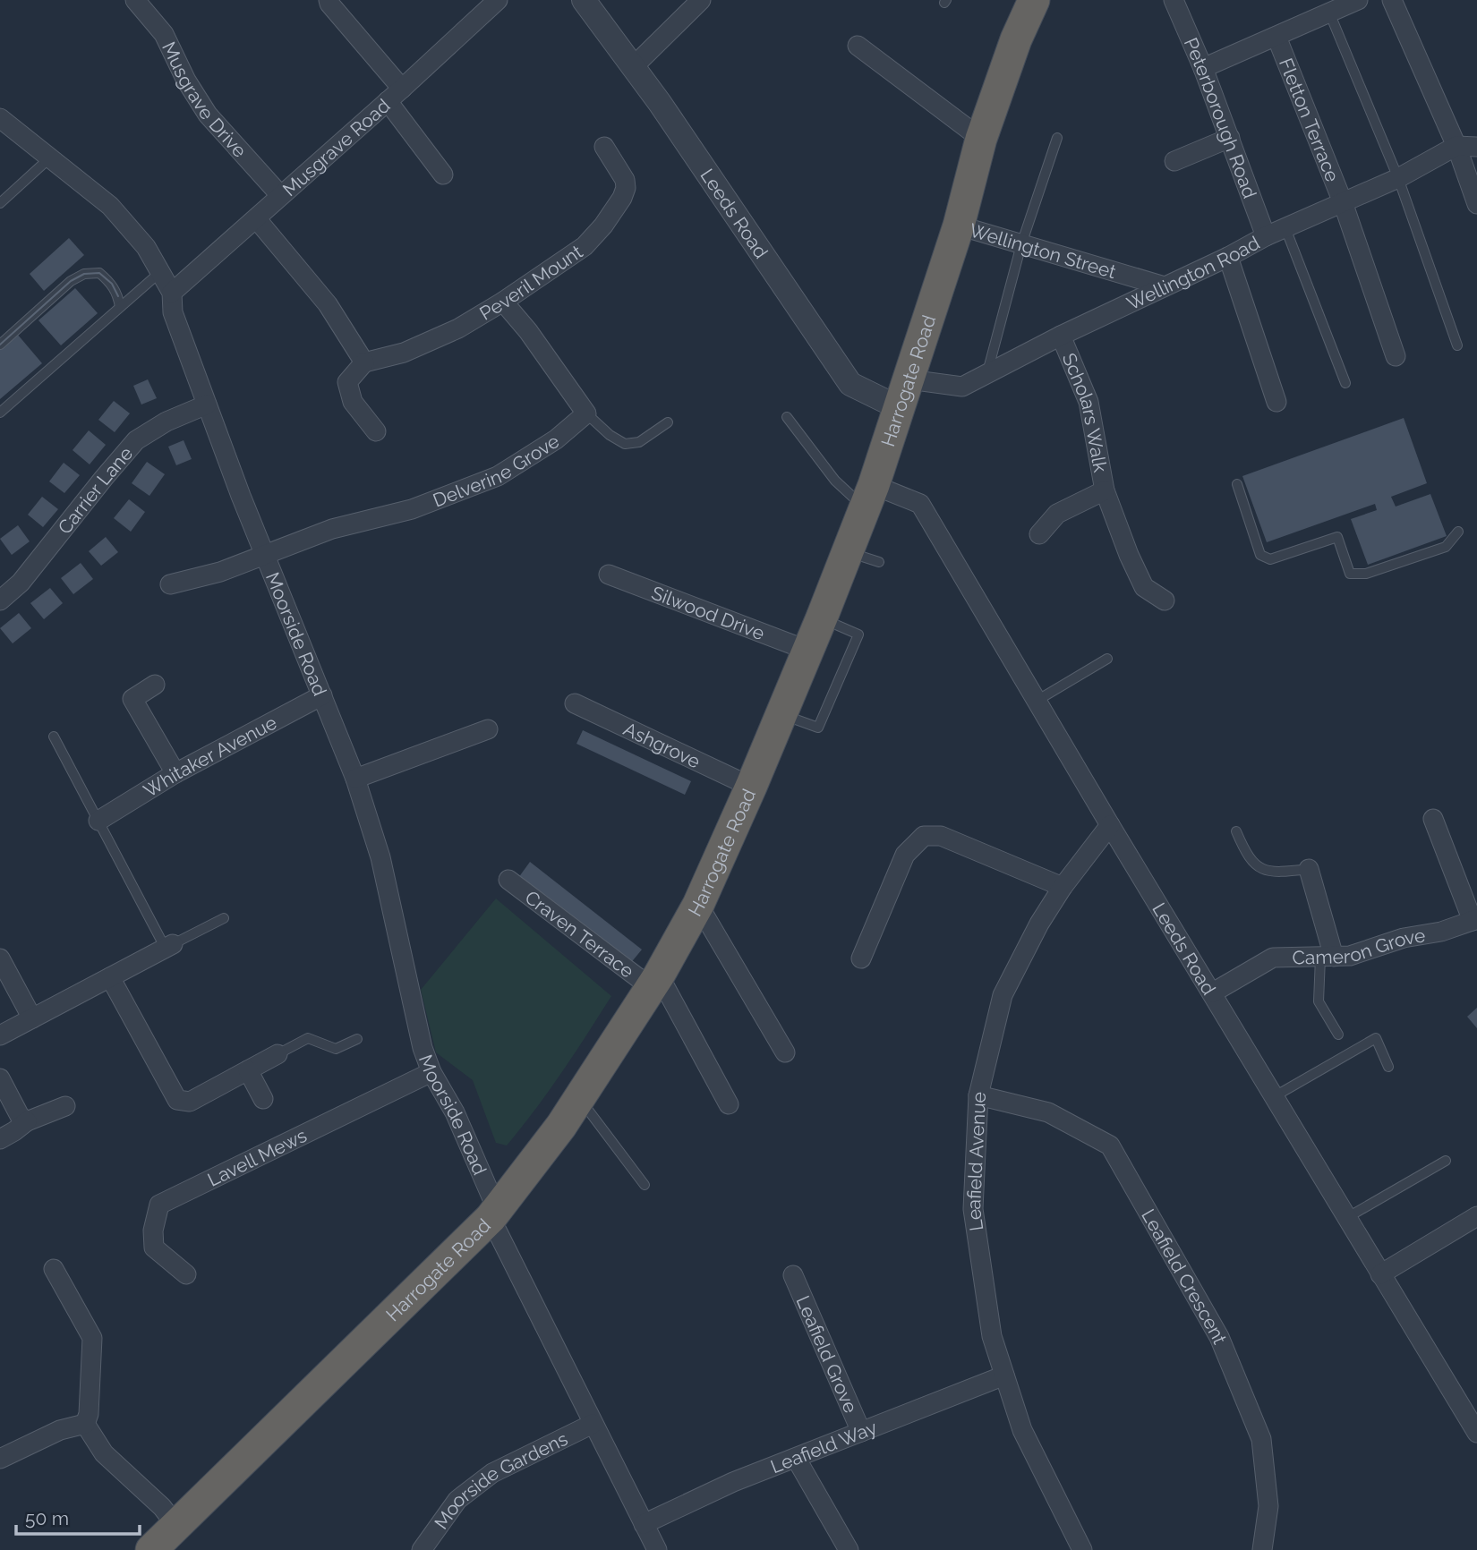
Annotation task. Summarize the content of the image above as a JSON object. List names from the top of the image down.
{
  "streets": {
    "highway": ["Harrogate Road"],
    "street": [
      "Musgrave Drive",
      "Peterborough Road",
      "Fletton Terrace",
      "Musgrave Road",
      "Leeds Road",
      "Wellington Street",
      "Wellington Road",
      "Peveril Mount",
      "Scholars Walk",
      "Delverine Grove",
      "Carrier Lane",
      "Silwood Drive",
      "Moorside Road",
      "Ashgrove",
      "Whitaker Avenue",
      "Craven Terrace",
      "Cameron Grove",
      "Lavell Mews",
      "Leafield Avenue",
      "Leafield Crescent",
      "Leafield Grove",
      "Leafield Way",
      "Moorside Gardens"
    ]
  },
  "crossings": [
    ["Musgrave Drive", "Musgrave Road"],
    ["Peterborough Road", "Wellington Road"],
    ["Fletton Terrace", "Wellington Road"],
    ["Musgrave Road", "Moorside Road"],
    ["Leeds Road", "Wellington Road"],
    ["Leeds Road", "Harrogate Road"],
    ["Leeds Road", "Cameron Grove"],
    ["Leeds Road", "Leafield Avenue"],
    ["Wellington Street", "Wellington Road"],
    ["Wellington Street", "Harrogate Road"],
    ["Wellington Road", "Harrogate Road"],
    ["Wellington Road", "Scholars Walk"],
    ["Harrogate Road", "Silwood Drive"],
    ["Harrogate Road", "Moorside Road"],
    ["Harrogate Road", "Ashgrove"],
    ["Harrogate Road", "Craven Terrace"],
    ["Delverine Grove", "Moorside Road"],
    ["Carrier Lane", "Moorside Road"],
    ["Moorside Road", "Whitaker Avenue"],
    ["Moorside Road", "Lavell Mews"],
    ["Moorside Road", "Leafield Way"],
    ["Moorside Road", "Moorside Gardens"],
    ["Leafield Avenue", "Leafield Crescent"],
    ["Leafield Avenue", "Leafield Way"],
    ["Leafield Grove", "Leafield Way"]
  ],
  "scale_bar": "50 m"
}
